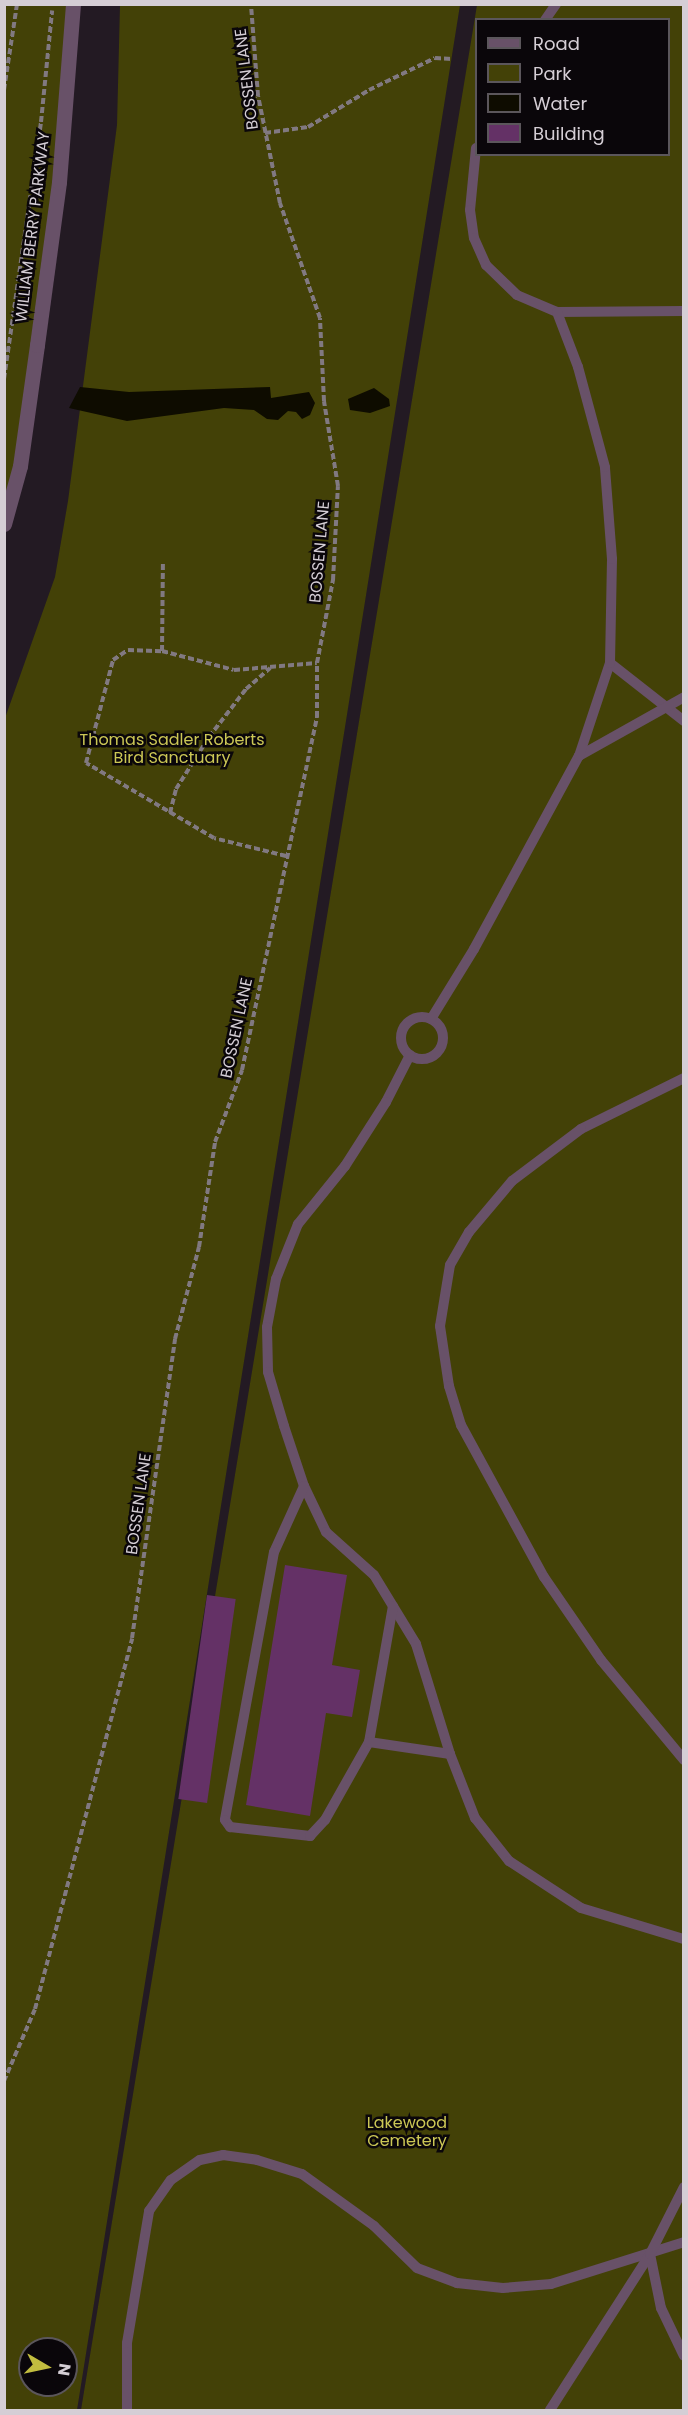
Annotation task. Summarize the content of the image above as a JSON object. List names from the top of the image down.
{
  "streets": {
    "street": ["WILLIAM BERRY PARKWAY"],
    "path": ["BOSSEN LANE"]
  },
  "parks": ["Thomas Sadler Roberts Bird Sanctuary", "Lakewood Cemetery"],
  "legend": [
    "Road",
    "Park",
    "Water",
    "Building"
  ],
  "north": "right"
}
